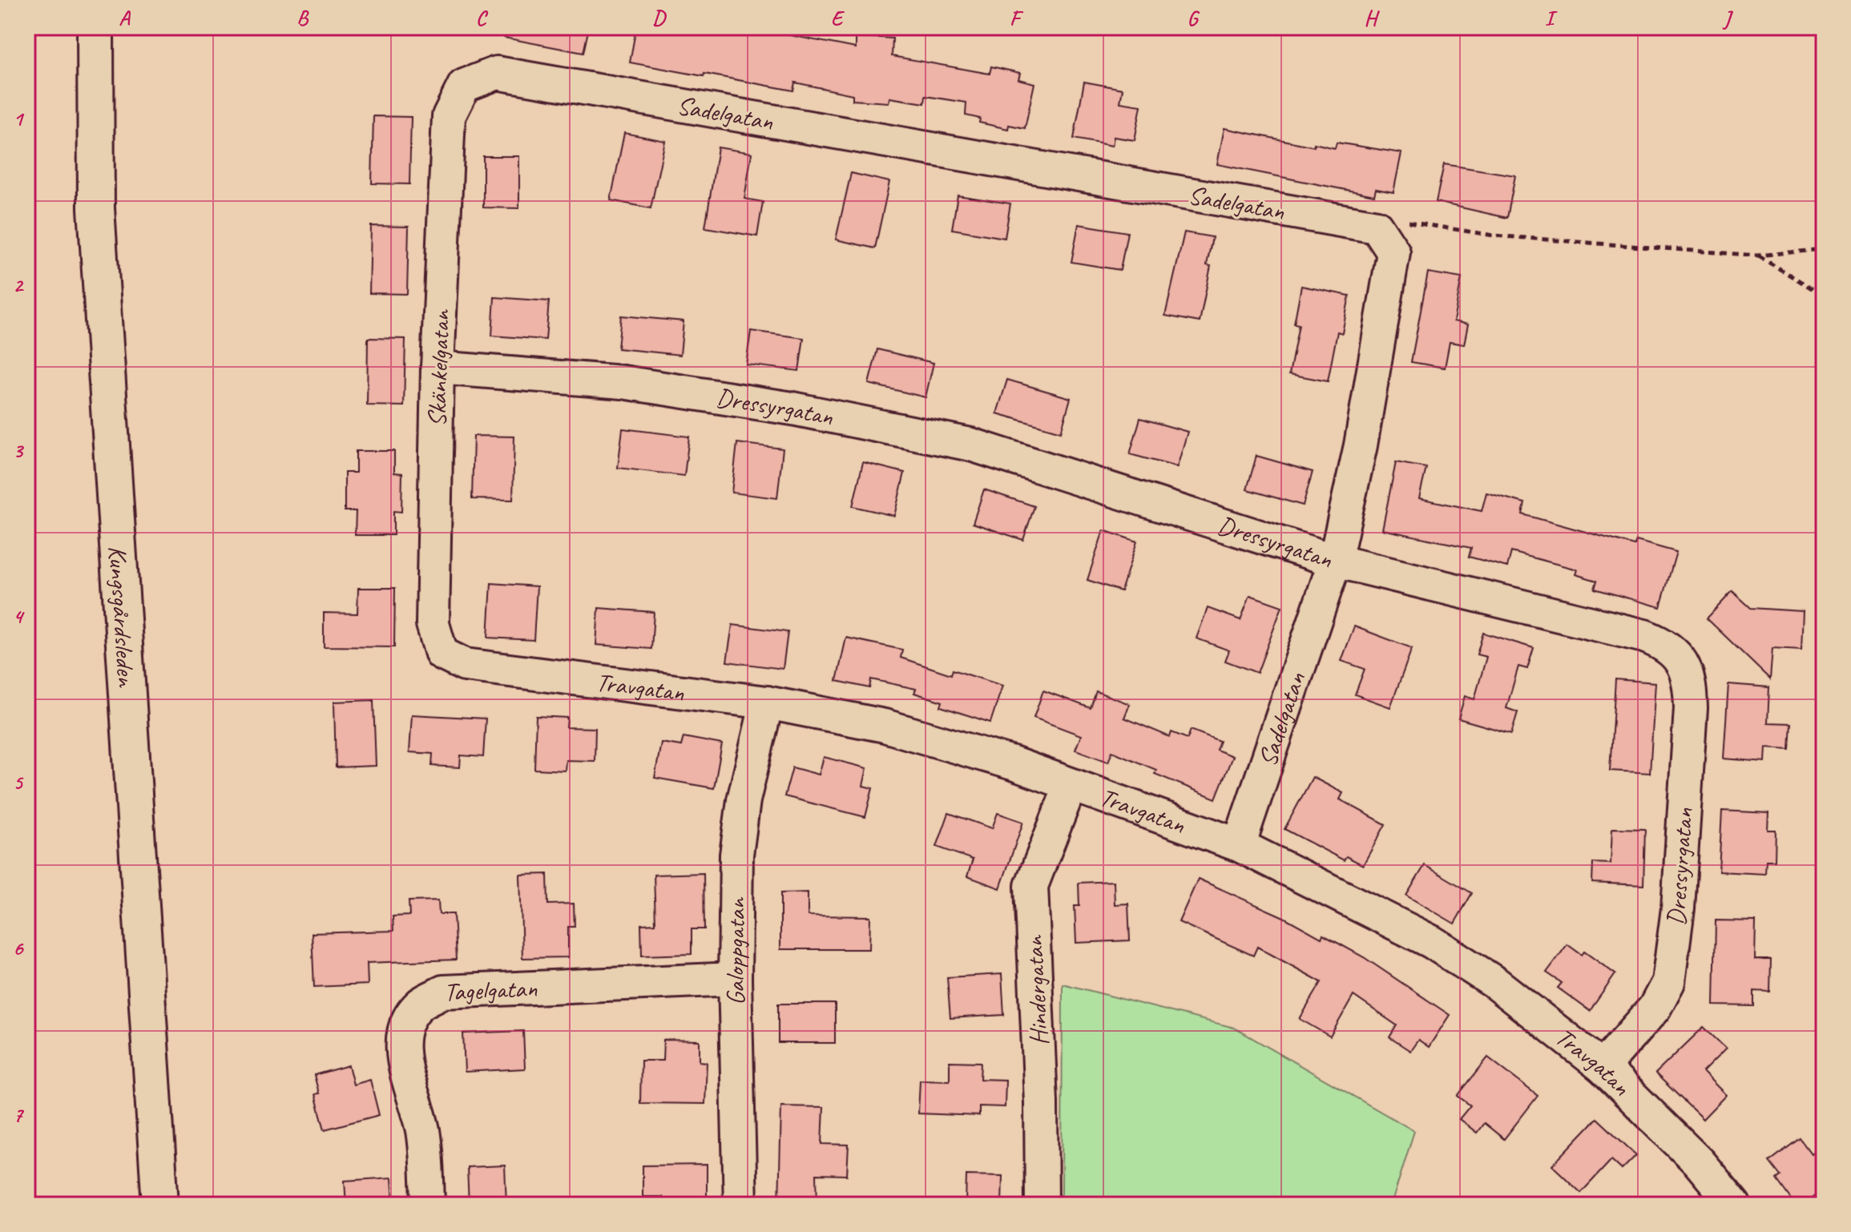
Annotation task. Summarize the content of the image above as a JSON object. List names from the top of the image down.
{
  "streets": {
    "main road": ["Kungsgårdsleden"],
    "street": [
      "Sadelgatan",
      "Skänkelgatan",
      "Dressyrgatan",
      "Travgatan",
      "Galoppgatan",
      "Hindergatan",
      "Tagelgatan"
    ]
  },
  "crossings": [
    ["Sadelgatan", "Skänkelgatan"],
    ["Sadelgatan", "Dressyrgatan"],
    ["Sadelgatan", "Travgatan"],
    ["Skänkelgatan", "Dressyrgatan"],
    ["Skänkelgatan", "Travgatan"],
    ["Dressyrgatan", "Travgatan"],
    ["Travgatan", "Galoppgatan"],
    ["Travgatan", "Hindergatan"],
    ["Galoppgatan", "Tagelgatan"]
  ],
  "grid": {
    "columns": [
      "A",
      "B",
      "C",
      "D",
      "E",
      "F",
      "G",
      "H",
      "I",
      "J"
    ],
    "rows": [
      "1",
      "2",
      "3",
      "4",
      "5",
      "6",
      "7"
    ]
  }
}
